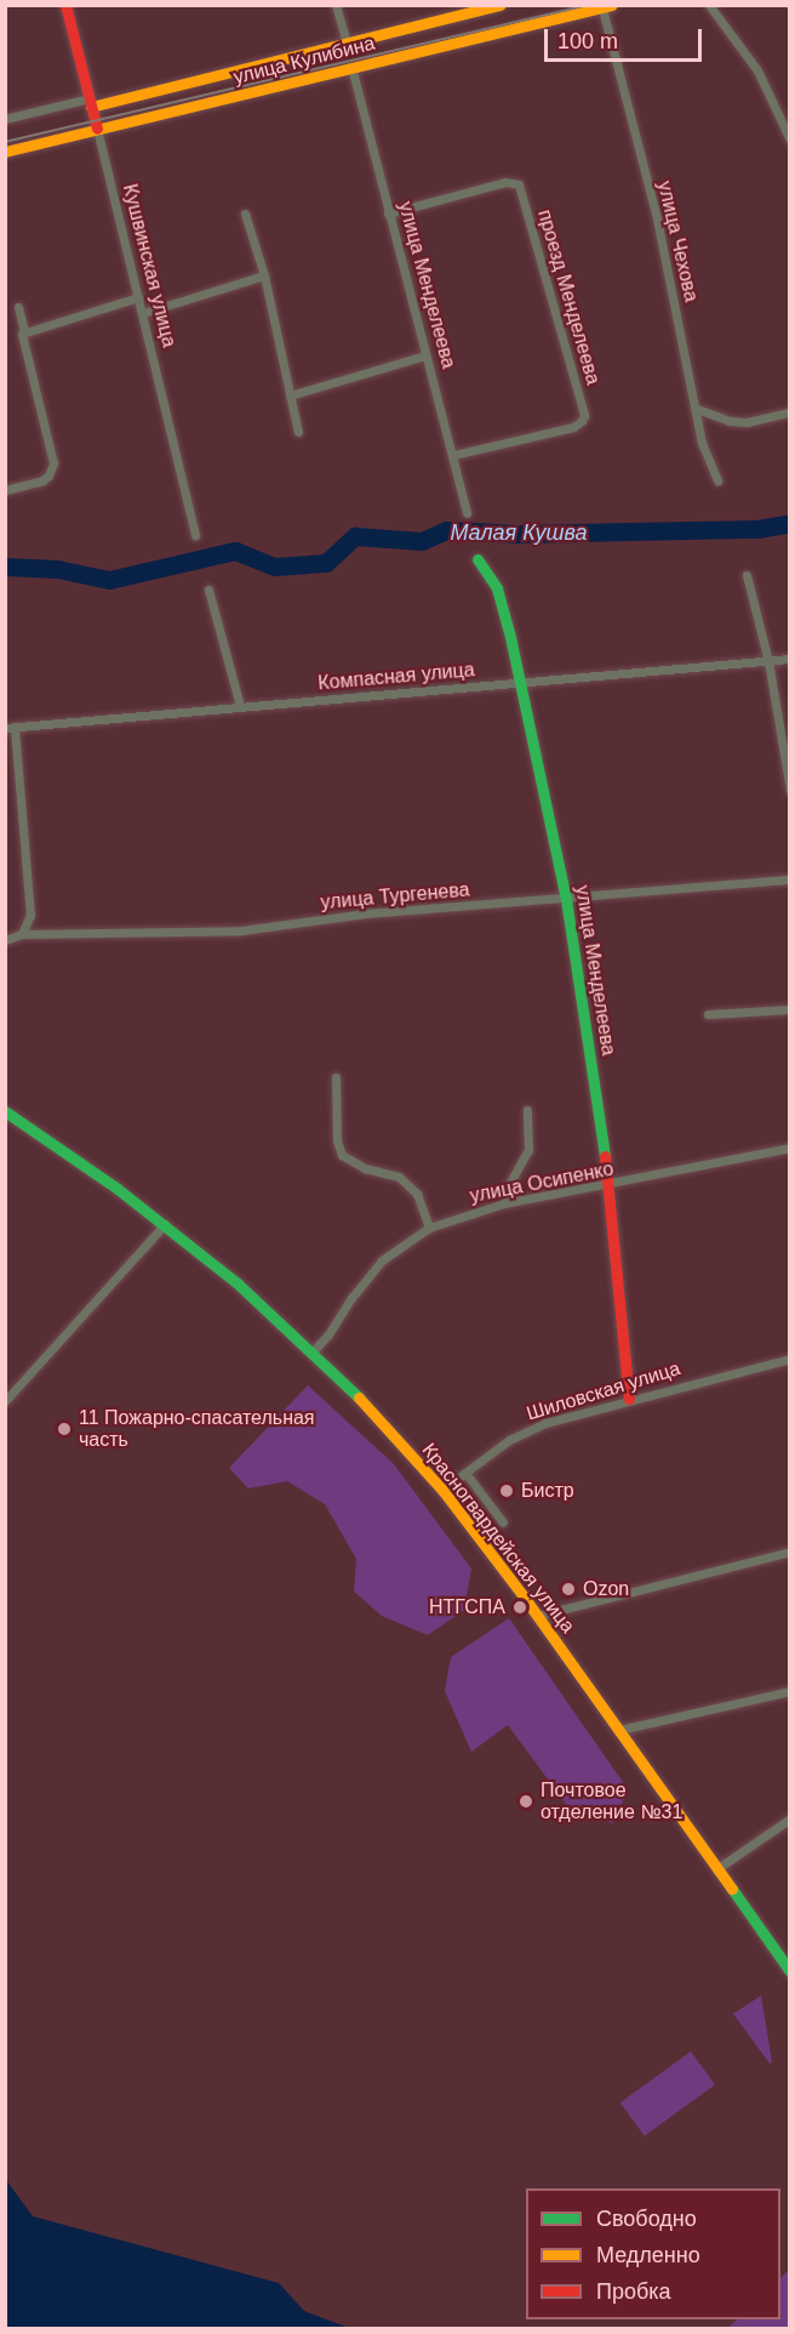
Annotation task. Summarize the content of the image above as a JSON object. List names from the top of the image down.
{
  "streets": {
    "main road": [
      "улица Кулибина",
      "Кушвинская улица",
      "улица Менделеева",
      "Красногвардейская улица"
    ],
    "street": [
      "улица Чехова",
      "проезд Менделеева",
      "Компасная улица",
      "улица Тургенева",
      "улица Осипенко",
      "Шиловская улица"
    ]
  },
  "crossings": [
    ["улица Кулибина", "улица Чехова"],
    ["улица Кулибина", "Кушвинская улица"],
    ["улица Кулибина", "улица Менделеева"],
    ["улица Менделеева", "проезд Менделеева"],
    ["улица Менделеева", "Компасная улица"],
    ["улица Менделеева", "улица Тургенева"],
    ["улица Менделеева", "улица Осипенко"],
    ["улица Менделеева", "Шиловская улица"],
    ["улица Осипенко", "Красногвардейская улица"],
    ["Шиловская улица", "Красногвардейская улица"]
  ],
  "water": ["Малая Кушва"],
  "places": [
    "11 Пожарно-спасательная часть",
    "Бистр",
    "Ozon",
    "НТГСПА",
    "Почтовое отделение №31"
  ],
  "legend": ["Свободно", "Медленно", "Пробка"],
  "scale_bar": "100 m"
}
